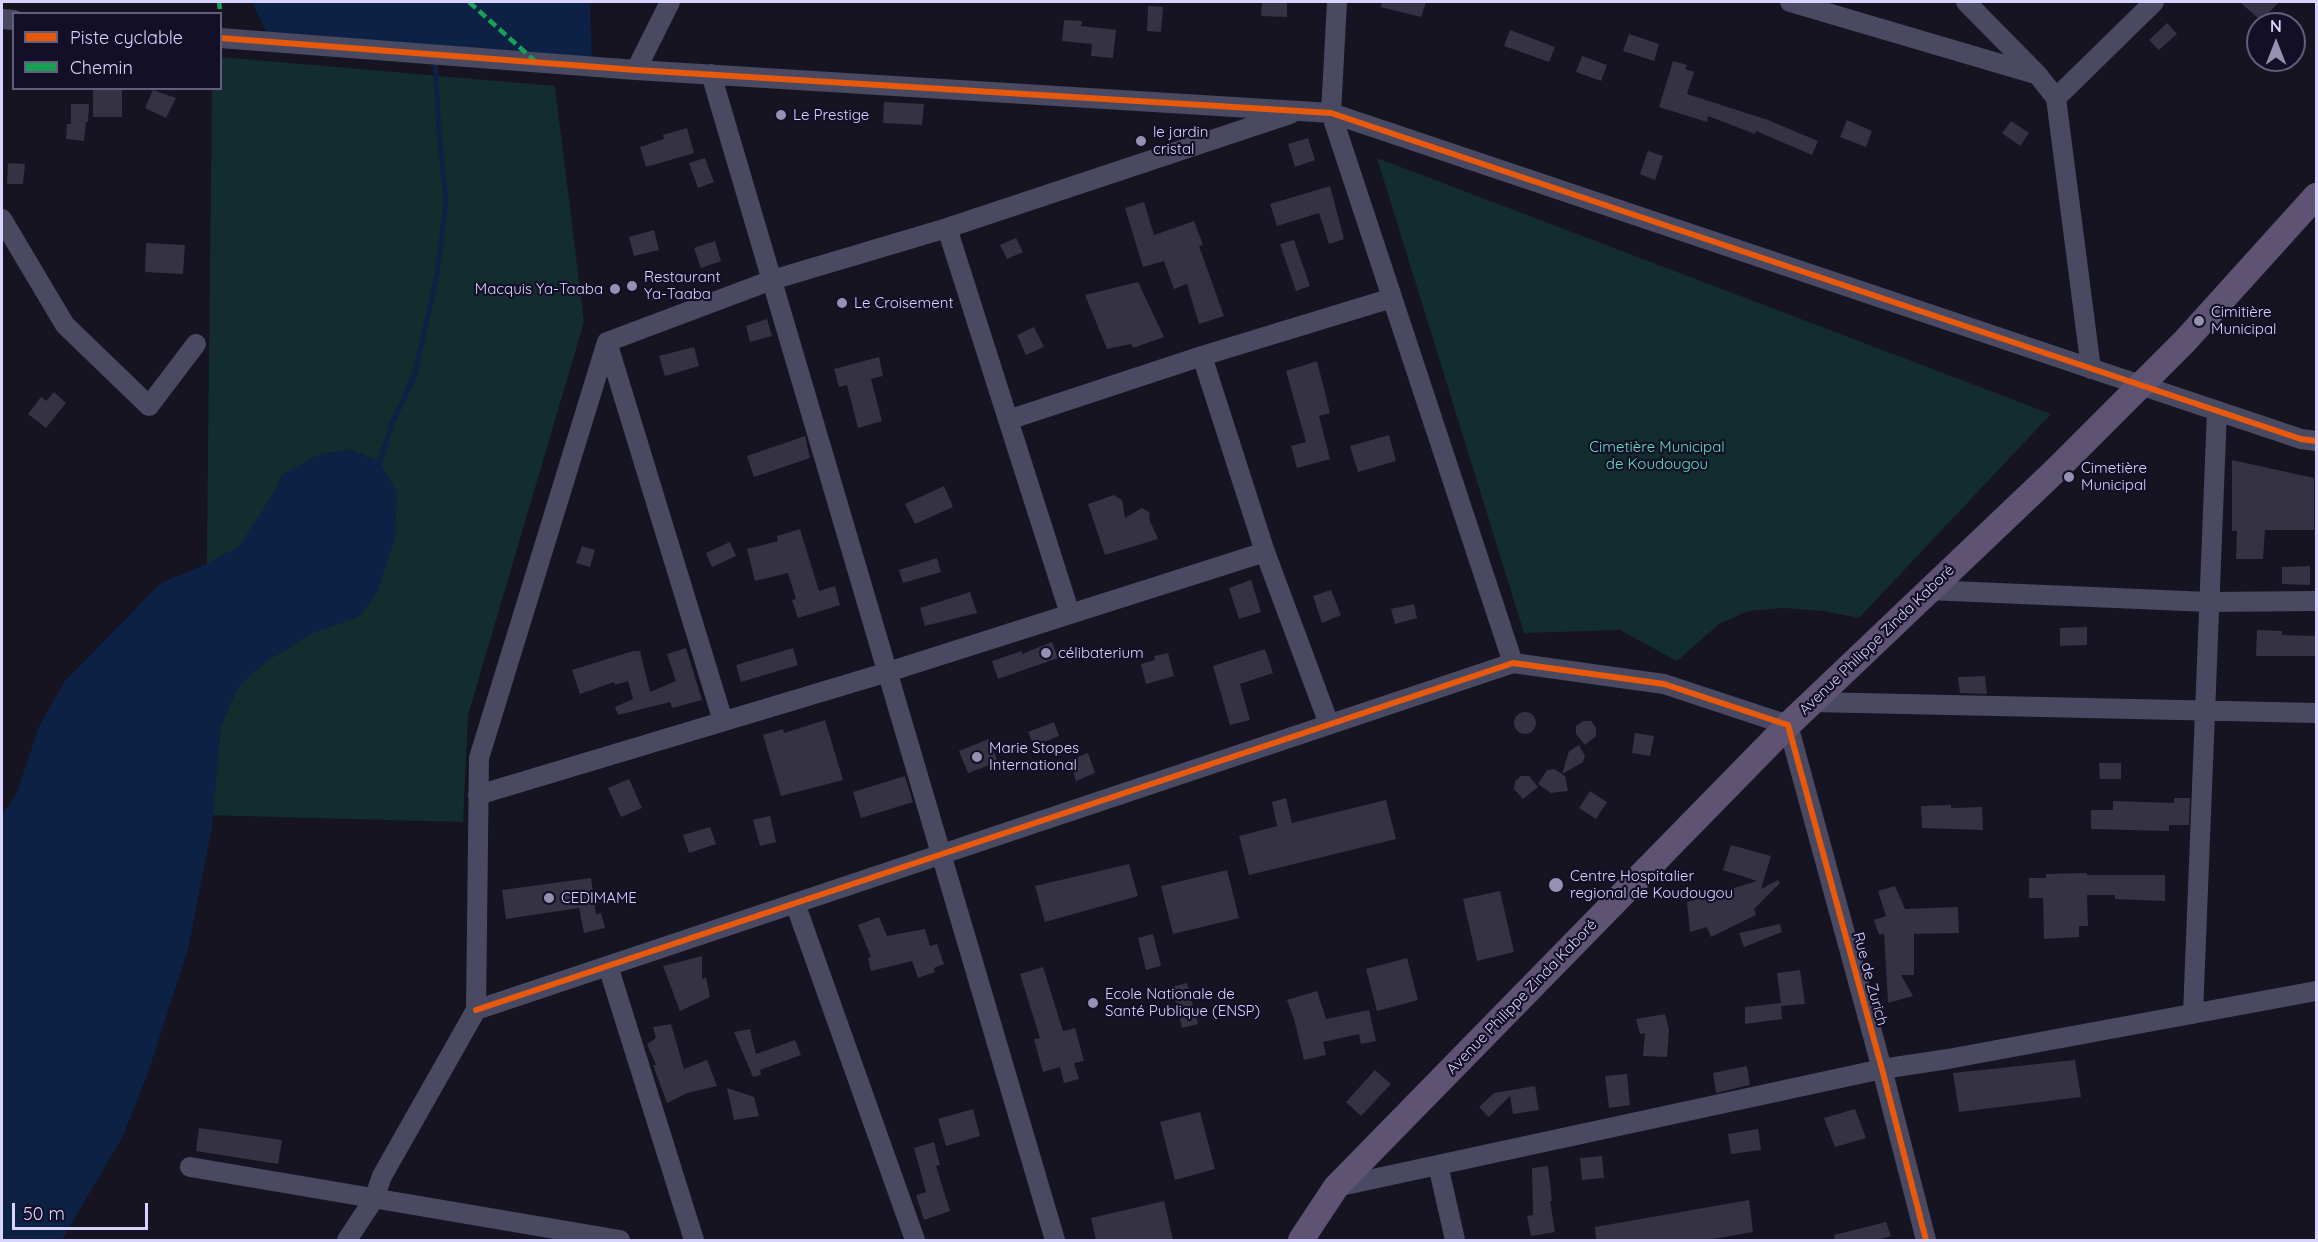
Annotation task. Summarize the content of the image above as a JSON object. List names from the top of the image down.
{
  "streets": {
    "main road": ["Avenue Philippe Zinda Kaboré"],
    "street": ["Rue de Zurich"]
  },
  "crossings": [
    ["Avenue Philippe Zinda Kaboré", "Rue de Zurich"]
  ],
  "parks": ["Cimetière Municipal de Koudougou"],
  "places": [
    "Le Prestige",
    "le jardin cristal",
    "Restaurant Ya-Taaba",
    "Macquis Ya-Taaba",
    "Le Croisement",
    "Cimitière Municipal",
    "Cimetière Municipal",
    "célibaterium",
    "Marie Stopes International",
    "Centre Hospitalier regional de Koudougou",
    "CEDIMAME",
    "Ecole Nationale de Santé Publique (ENSP)"
  ],
  "legend": ["Piste cyclable", "Chemin"],
  "scale_bar": "50 m",
  "north": "top"
}
